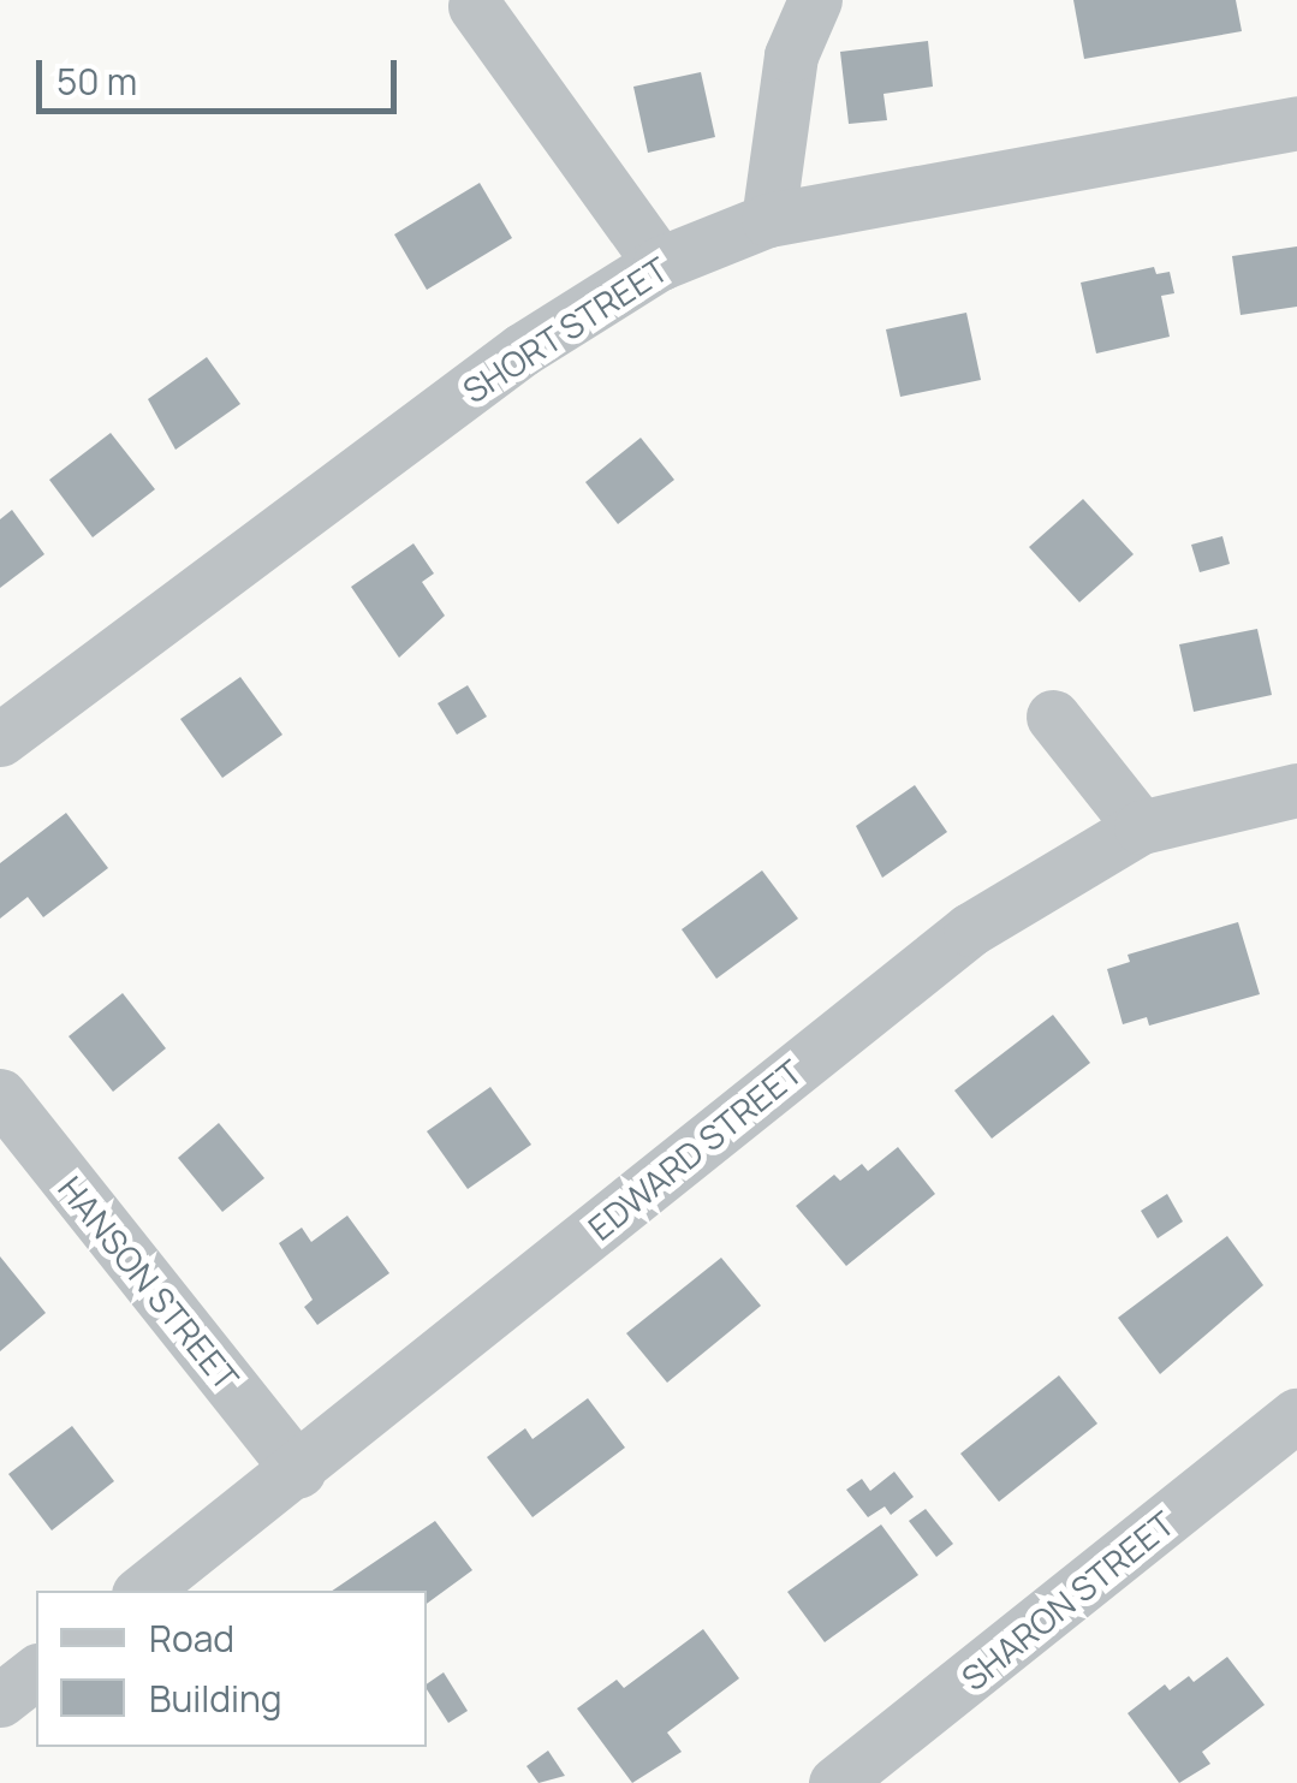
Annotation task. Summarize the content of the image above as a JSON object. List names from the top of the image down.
{
  "streets": {
    "street": [
      "SHORT STREET",
      "EDWARD STREET",
      "HANSON STREET",
      "SHARON STREET"
    ]
  },
  "crossings": [
    ["EDWARD STREET", "HANSON STREET"]
  ],
  "legend": ["Road", "Building"],
  "scale_bar": "50 m"
}
